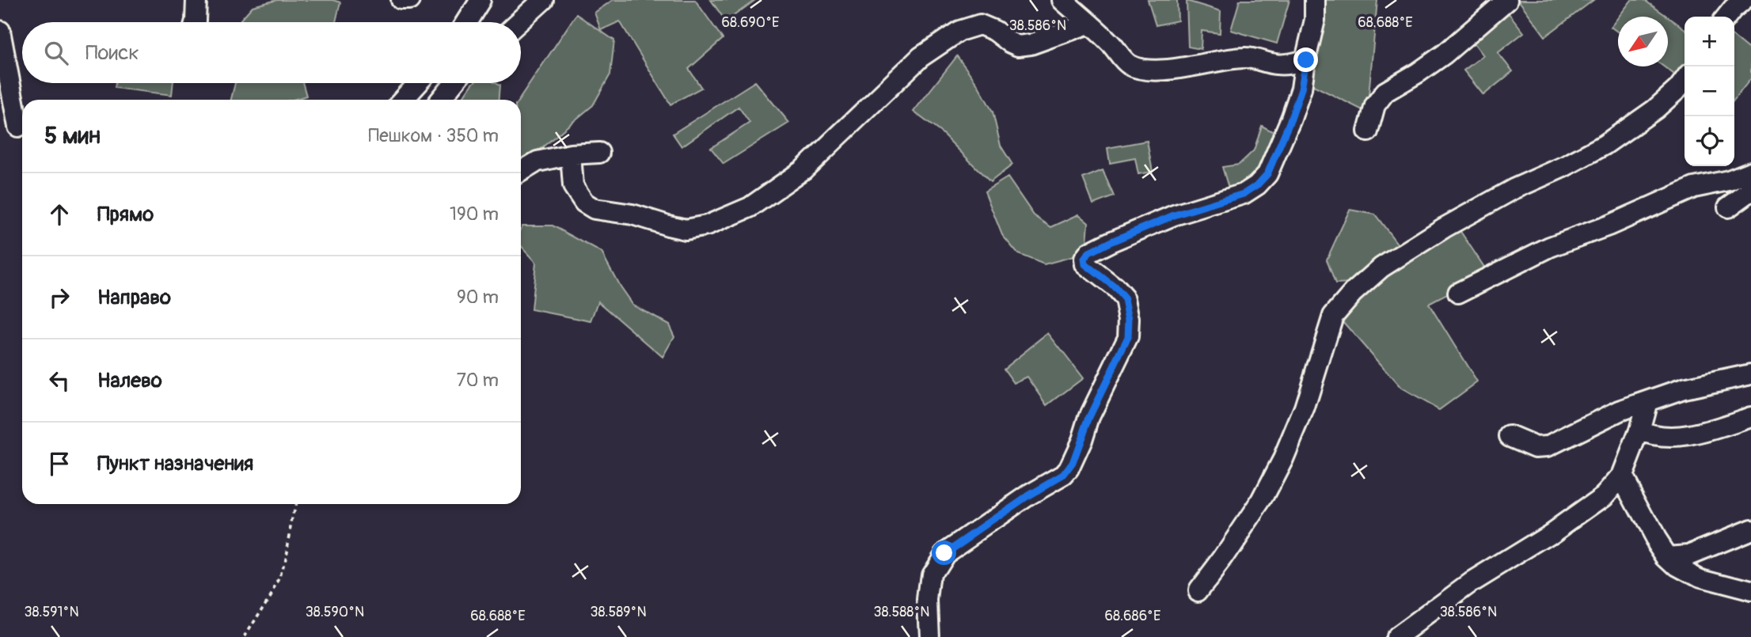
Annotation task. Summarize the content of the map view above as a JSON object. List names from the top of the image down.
{
  "north": "bottom left",
  "page": {
    "map_buttons": ["+", "−"],
    "search": "Поиск",
    "heading": ["5 мин", "Пешком · 350 m"],
    "list": [
      ["Прямо", "190 m"],
      ["Направо", "90 m"],
      ["Налево", "70 m"],
      "Пункт назначения"
    ]
  },
  "coordinates": [
    "68.690°E",
    "68.688°E",
    "38.586°N",
    "38.591°N",
    "38.590°N",
    "38.589°N",
    "38.588°N",
    "68.686°E"
  ]
}
